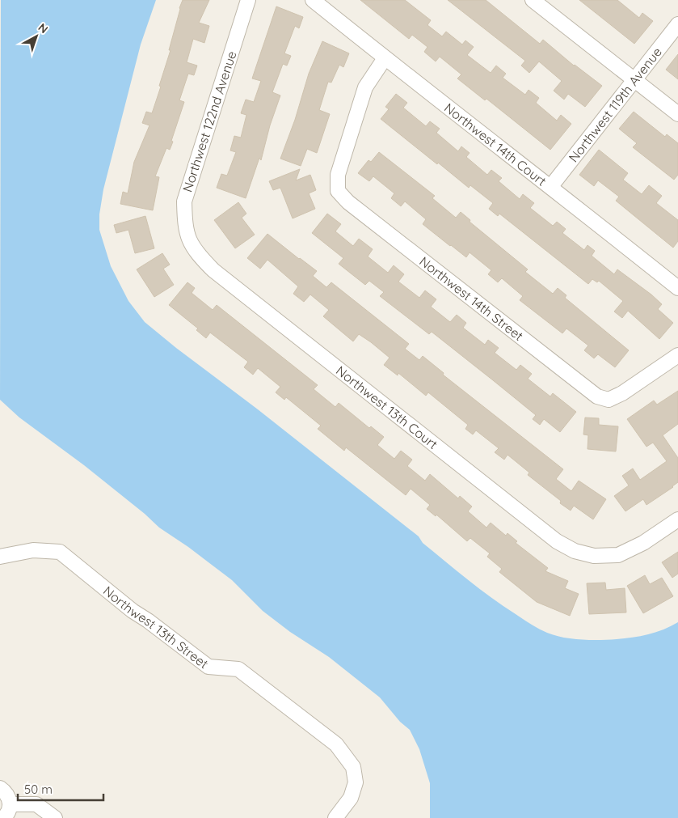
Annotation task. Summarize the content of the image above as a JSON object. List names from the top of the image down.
{
  "streets": {
    "street": [
      "Northwest 119th Avenue",
      "Northwest 122nd Avenue",
      "Northwest 14th Court",
      "Northwest 14th Street",
      "Northwest 13th Court",
      "Northwest 13th Street"
    ]
  },
  "crossings": [
    ["Northwest 119th Avenue", "Northwest 14th Court"],
    ["Northwest 122nd Avenue", "Northwest 13th Court"],
    ["Northwest 14th Court", "Northwest 14th Street"]
  ],
  "scale_bar": "50 m",
  "north": "top right"
}
